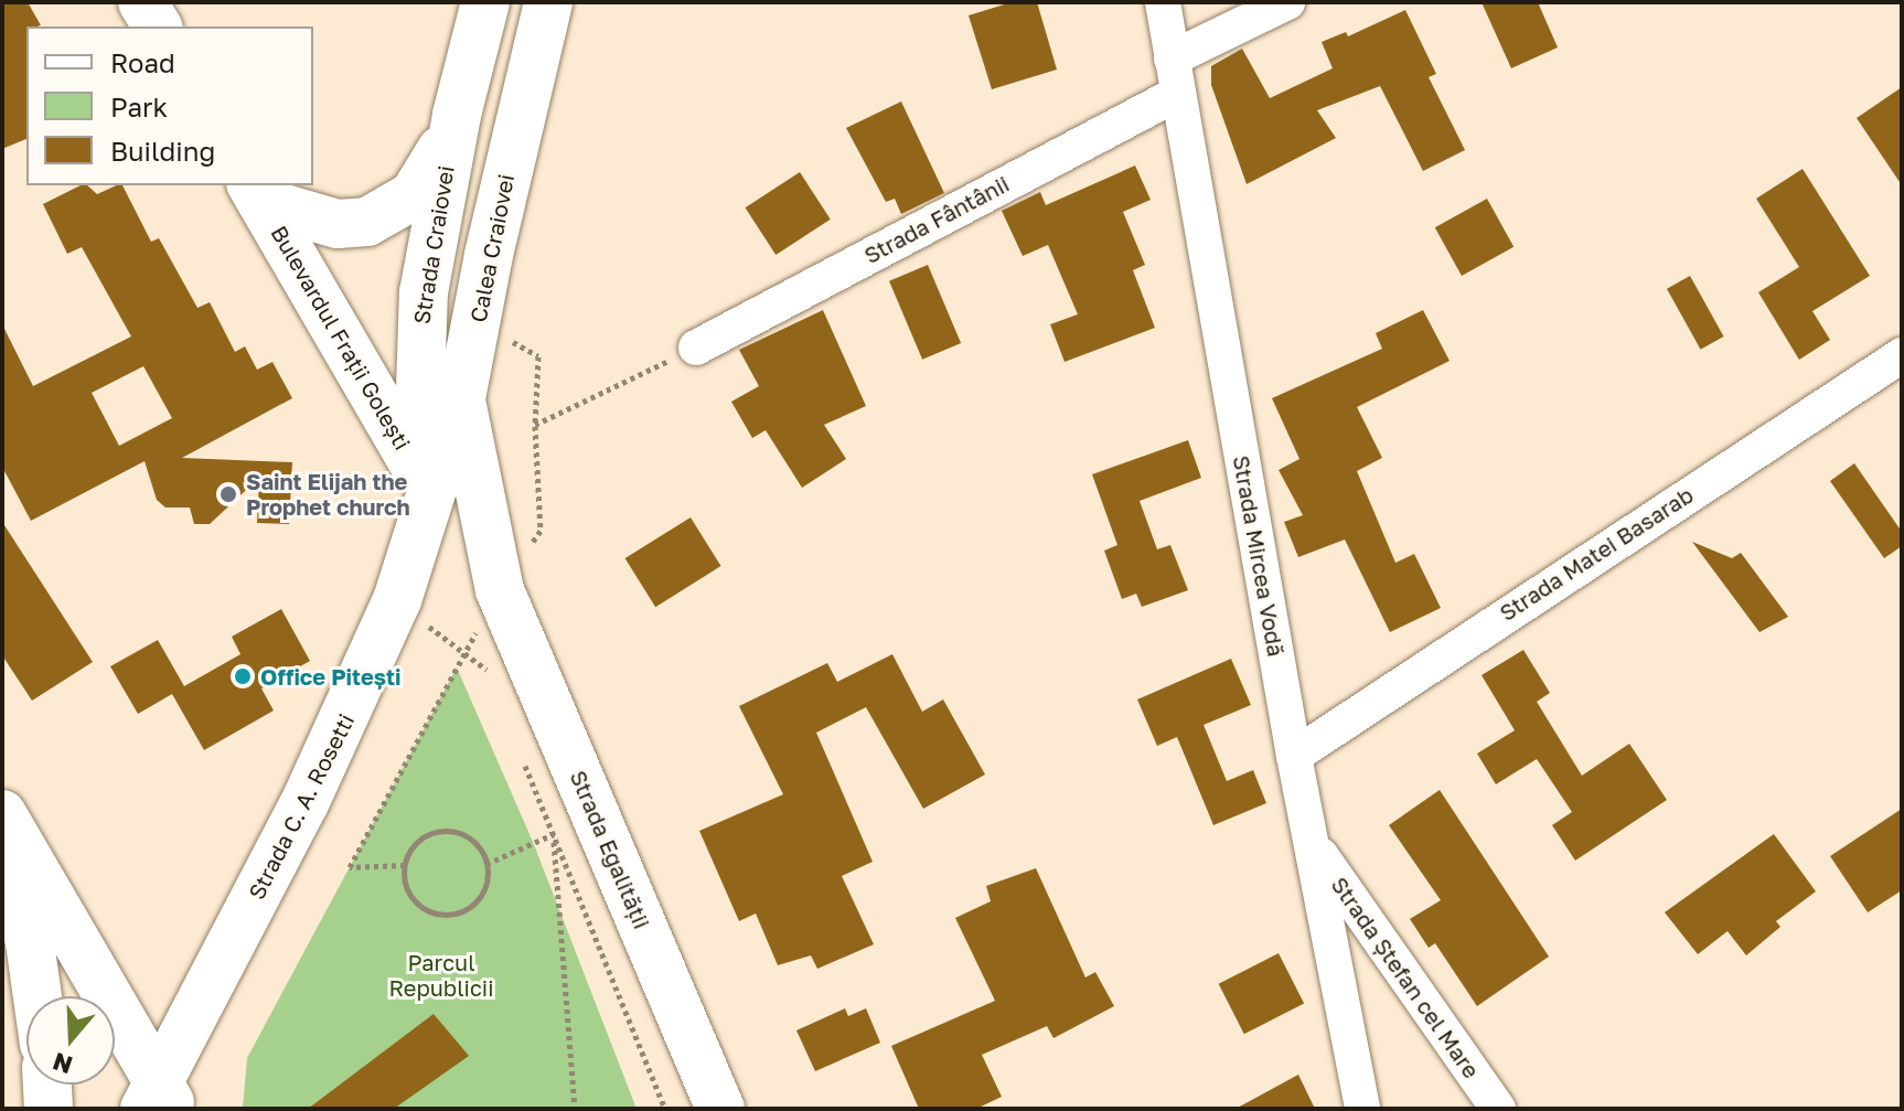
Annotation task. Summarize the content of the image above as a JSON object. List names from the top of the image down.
{
  "streets": {
    "main road": [
      "Strada Craiovei",
      "Calea Craiovei",
      "Bulevardul Frații Golești",
      "Strada C. A. Rosetti",
      "Strada Egalității"
    ],
    "street": [
      "Strada Fântânii",
      "Strada Matei Basarab",
      "Strada Mircea Vodă",
      "Strada Ștefan cel Mare"
    ]
  },
  "crossings": [
    ["Strada Fântânii", "Strada Mircea Vodă"],
    ["Strada Craiovei", "Calea Craiovei"],
    ["Strada Craiovei", "Bulevardul Frații Golești"],
    ["Strada Craiovei", "Strada C. A. Rosetti"],
    ["Calea Craiovei", "Bulevardul Frații Golești"],
    ["Calea Craiovei", "Strada C. A. Rosetti"],
    ["Bulevardul Frații Golești", "Strada C. A. Rosetti"],
    ["Bulevardul Frații Golești", "Strada Egalității"],
    ["Strada Matei Basarab", "Strada Mircea Vodă"],
    ["Strada Mircea Vodă", "Strada Ștefan cel Mare"]
  ],
  "parks": ["Parcul Republicii"],
  "places": ["Saint Elijah the Prophet church", "Office Pitești"],
  "legend": ["Road", "Park", "Building"],
  "north": "bottom"
}
